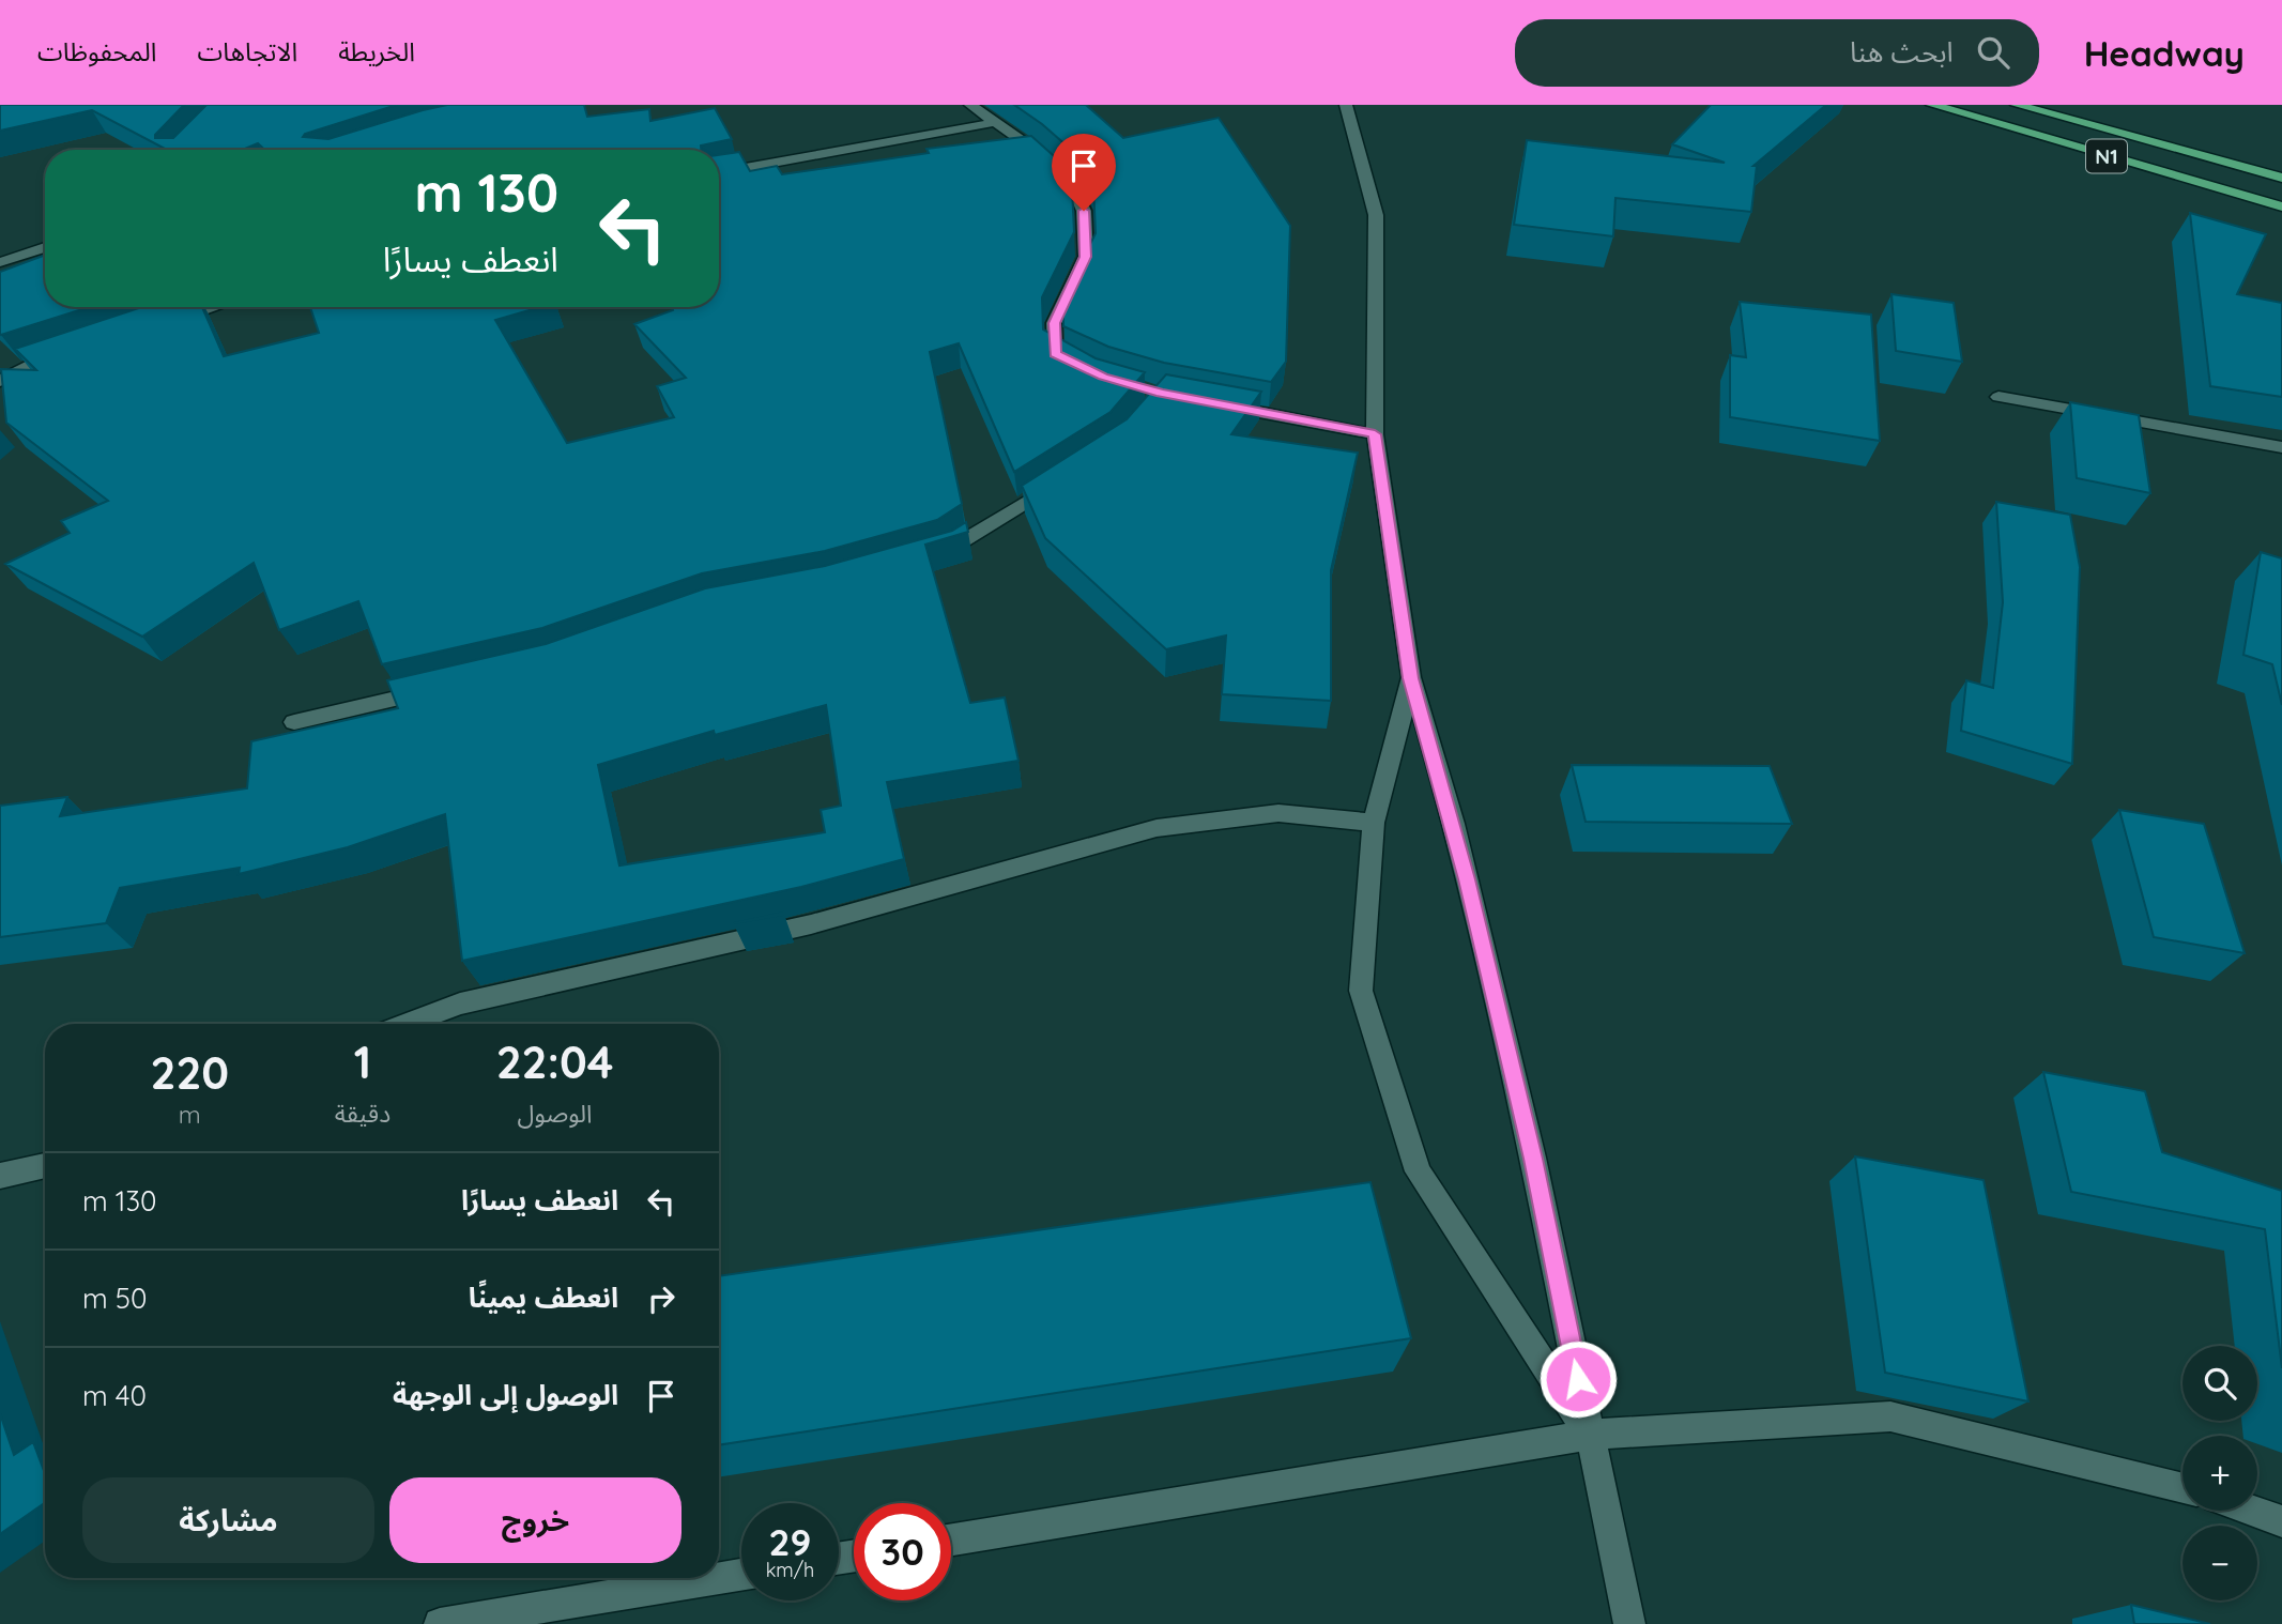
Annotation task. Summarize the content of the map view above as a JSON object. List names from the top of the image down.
{
  "streets": {
    "highway": ["N1"]
  },
  "page": {
    "header": "Headway",
    "search": "ابحث هنا",
    "nav": ["الخريطة", "الاتجاهات", "المحفوظات"],
    "turn": ["130 m", "انعطف يسارًا"],
    "eta": [
      "22:04",
      "الوصول",
      "1",
      "دقيقة",
      "220",
      "m"
    ],
    "list": [
      {
        "name": "انعطف يسارًا",
        "value": "130 m"
      },
      {
        "name": "انعطف يمينًا",
        "value": "50 m"
      },
      {
        "name": "الوصول إلى الوجهة",
        "value": "40 m"
      }
    ],
    "map_buttons": ["+", "−"],
    "buttons": ["خروج", "مشاركة"],
    "speed": "29 km/h",
    "limit": "30"
  }
}
